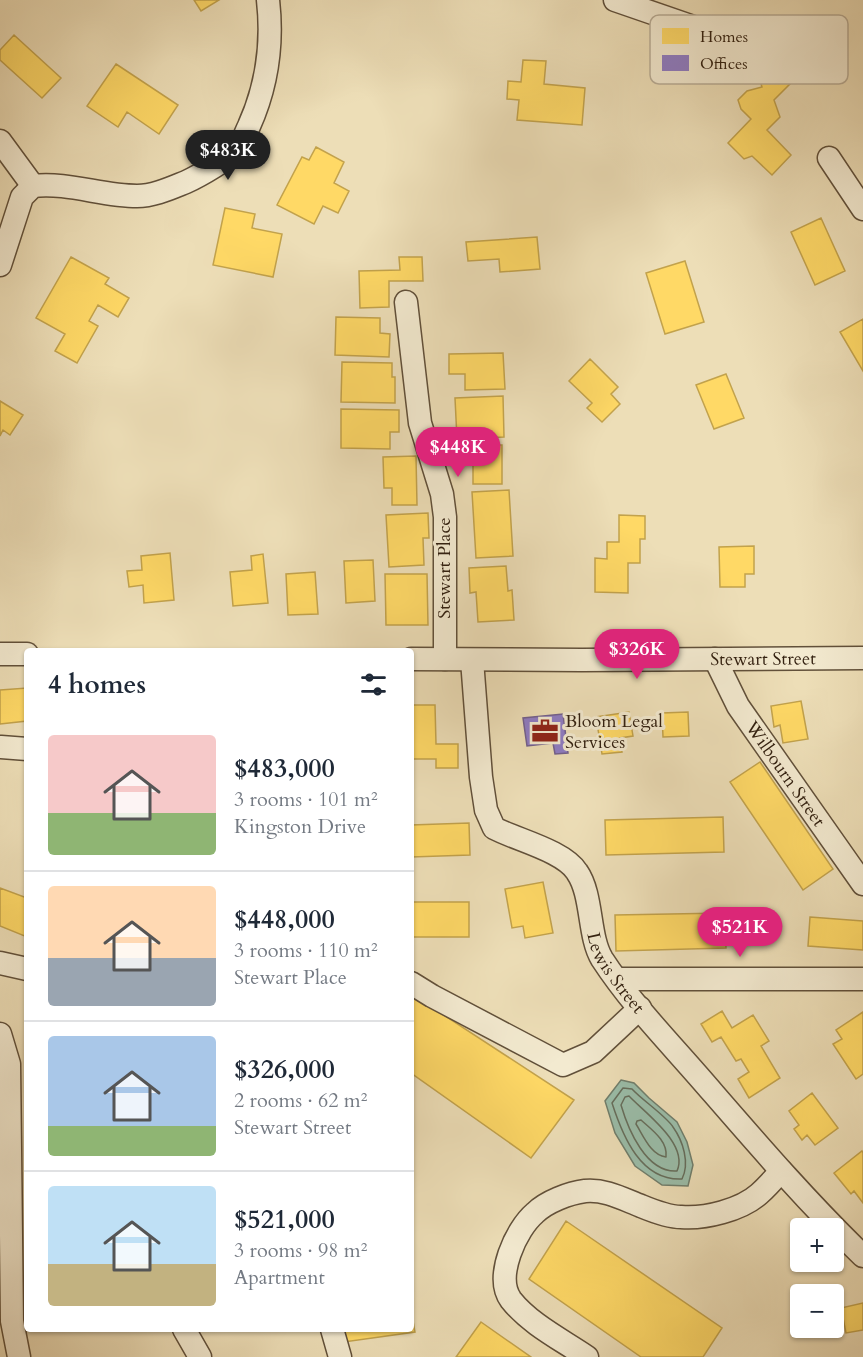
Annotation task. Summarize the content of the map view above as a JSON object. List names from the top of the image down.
{
  "streets": {
    "street": [
      "Stewart Place",
      "Stewart Street",
      "Wilbourn Street",
      "Lewis Street"
    ]
  },
  "crossings": [
    ["Stewart Place", "Stewart Street"],
    ["Stewart Street", "Wilbourn Street"],
    ["Stewart Street", "Lewis Street"]
  ],
  "places": {
    "office": ["Bloom Legal Services"]
  },
  "legend": ["Homes", "Offices"],
  "page": {
    "price": [
      "$483K",
      "$448K",
      "$326K",
      "$521K"
    ],
    "heading": "4 homes",
    "list": [
      {
        "name": "$483,000",
        "note": "3 rooms · 101 m² · Kingston Drive"
      },
      {
        "name": "$448,000",
        "note": "3 rooms · 110 m² · Stewart Place"
      },
      {
        "name": "$326,000",
        "note": "2 rooms · 62 m² · Stewart Street"
      },
      {
        "name": "$521,000",
        "note": "3 rooms · 98 m² · Apartment"
      }
    ],
    "map_buttons": ["+", "−"]
  }
}
